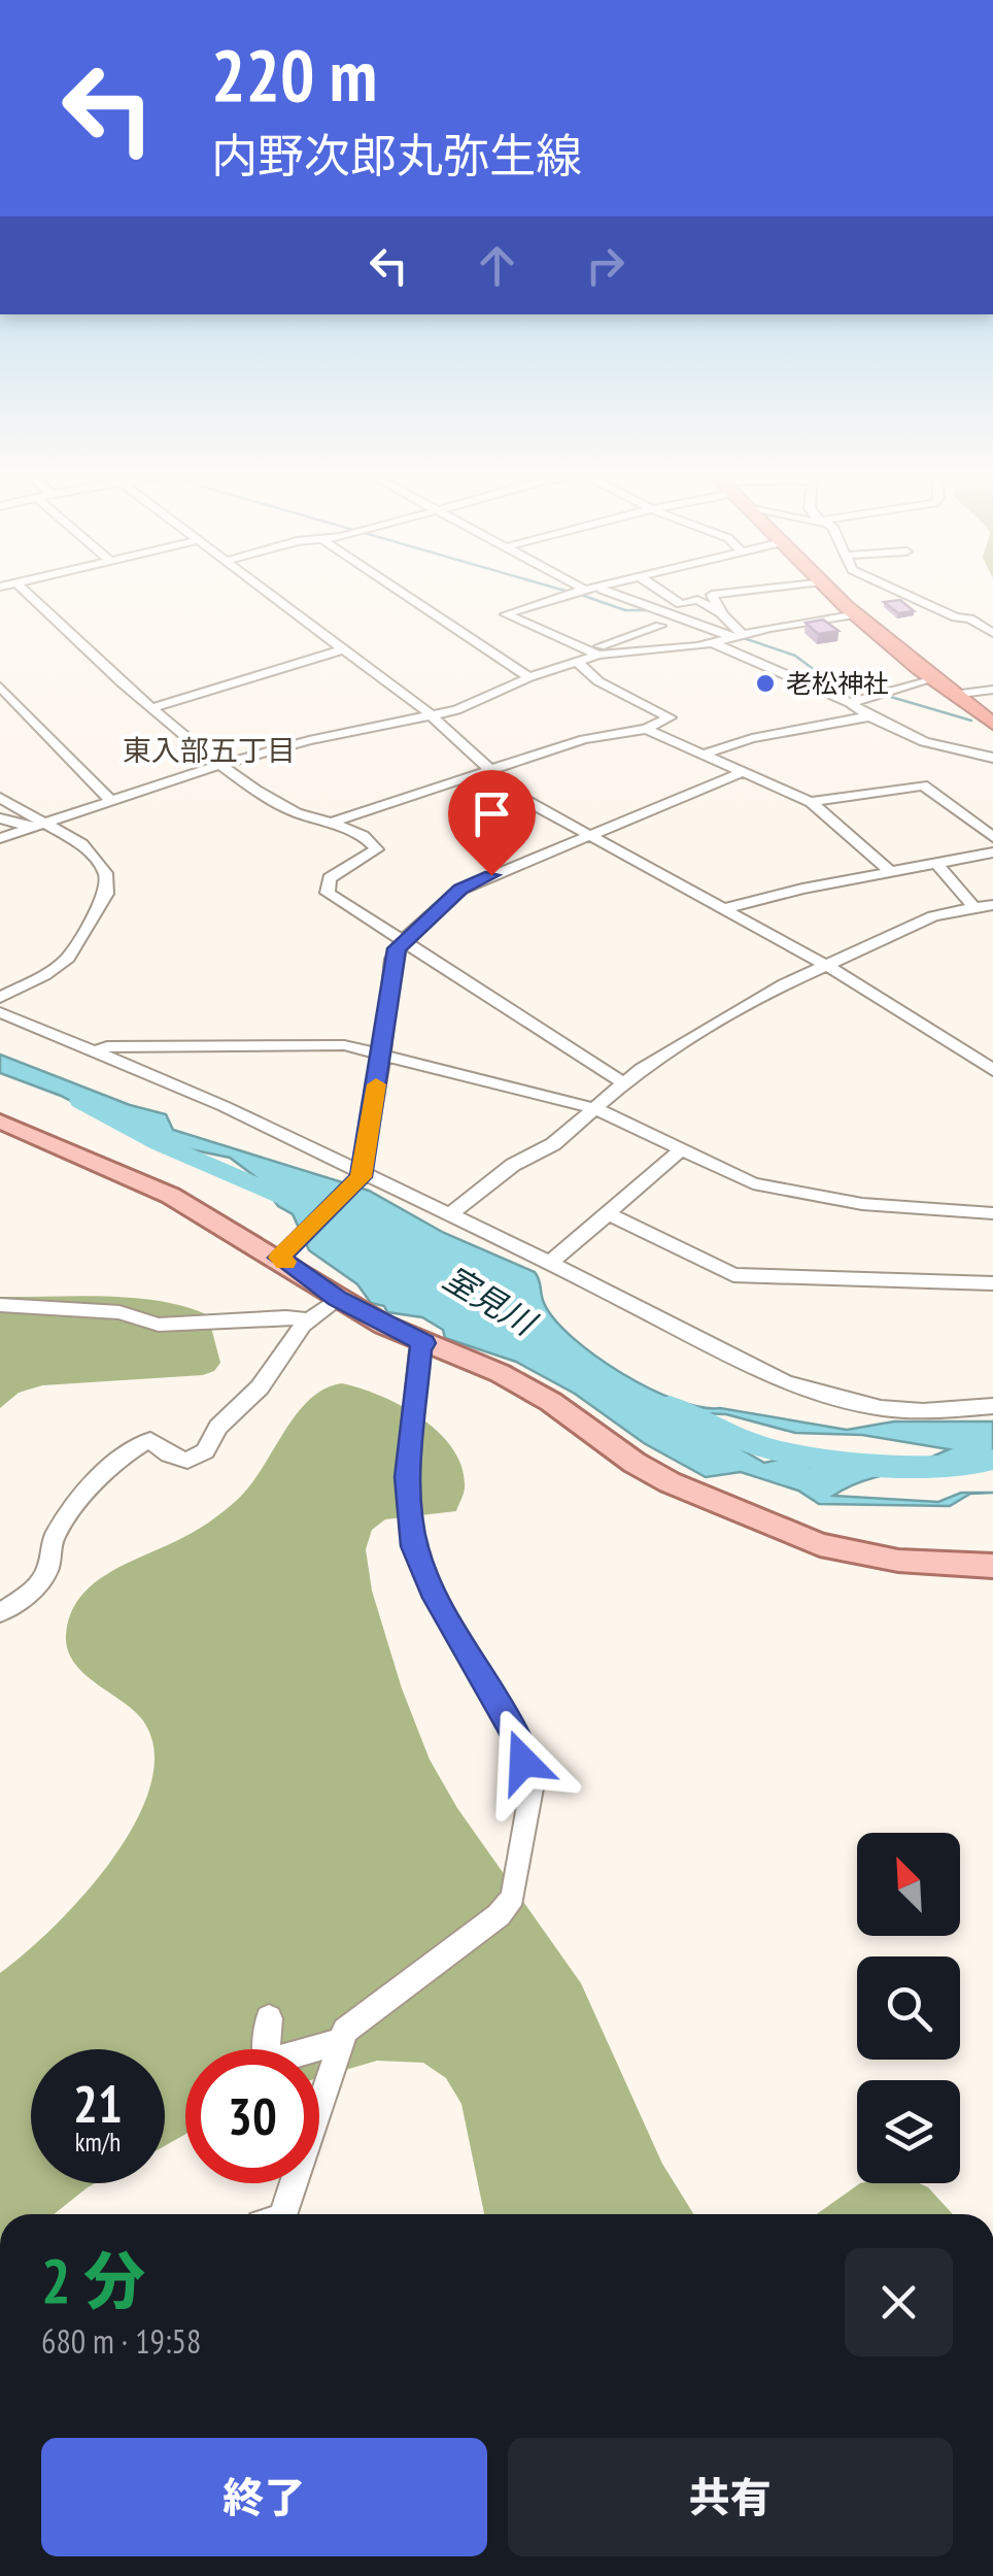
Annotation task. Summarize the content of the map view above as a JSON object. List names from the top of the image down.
{
  "districts": ["東入部五丁目"],
  "water": ["室見川"],
  "places": ["老松神社"],
  "north": "top left",
  "page": {
    "turn": ["220 m", "内野次郎丸弥生線"],
    "speed": "21 km/h",
    "limit": "30",
    "heading": ["2 分", "680 m · 19:58"],
    "buttons": ["終了", "共有"]
  }
}
